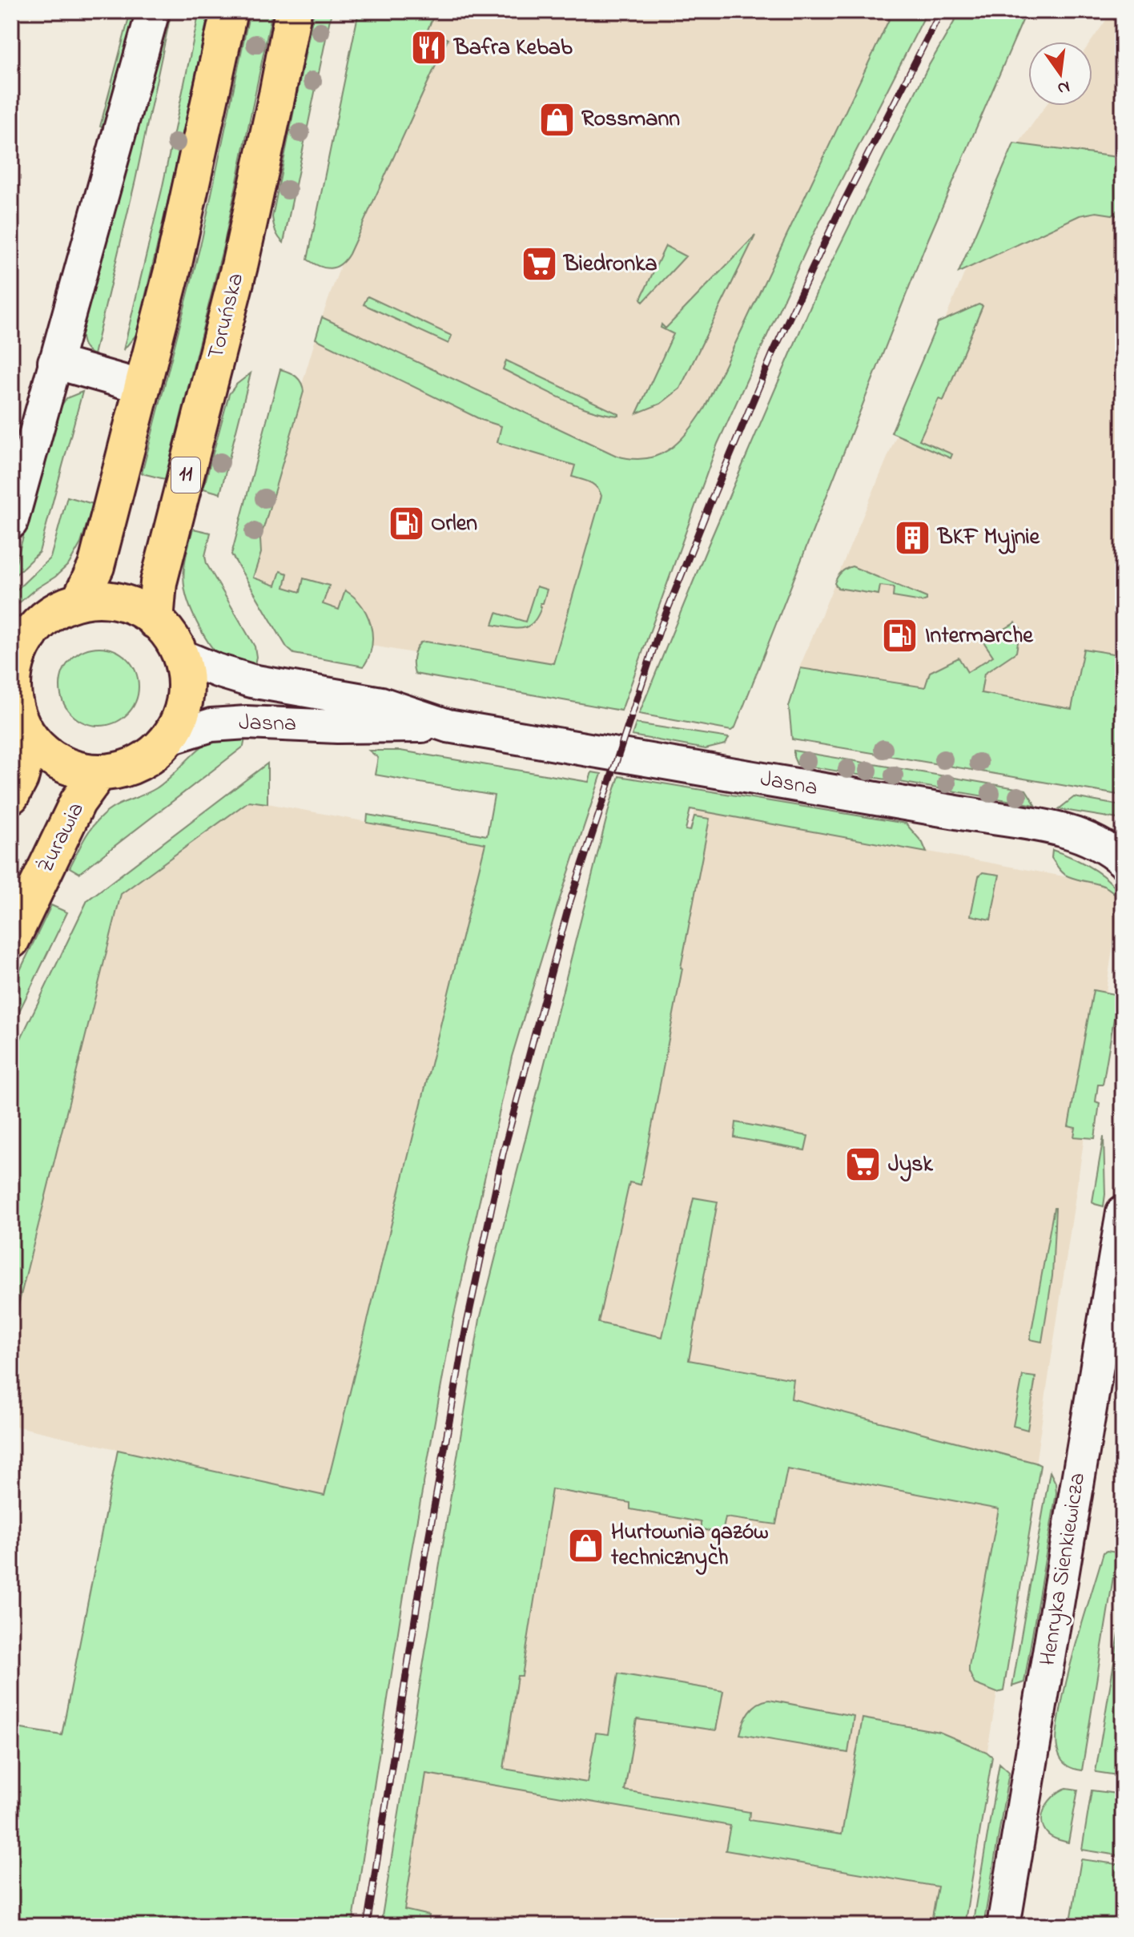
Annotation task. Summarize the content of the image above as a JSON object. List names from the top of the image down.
{
  "streets": {
    "main road": ["Toruńska", "11", "Żurawia"],
    "street": ["Jasna", "Henryka Sienkiewicza"]
  },
  "crossings": [
    ["Toruńska", "Jasna"],
    ["Toruńska", "Żurawia"],
    ["Jasna", "Żurawia"]
  ],
  "places": {
    "restaurant": ["Bafra Kebab"],
    "shop": ["Rossmann", "Hurtownia gazów technicznych"],
    "supermarket": ["Biedronka", "Jysk"],
    "fuel station": ["Orlen", "Intermarche"],
    "building": ["BKF Myjnie"]
  },
  "north": "bottom"
}
